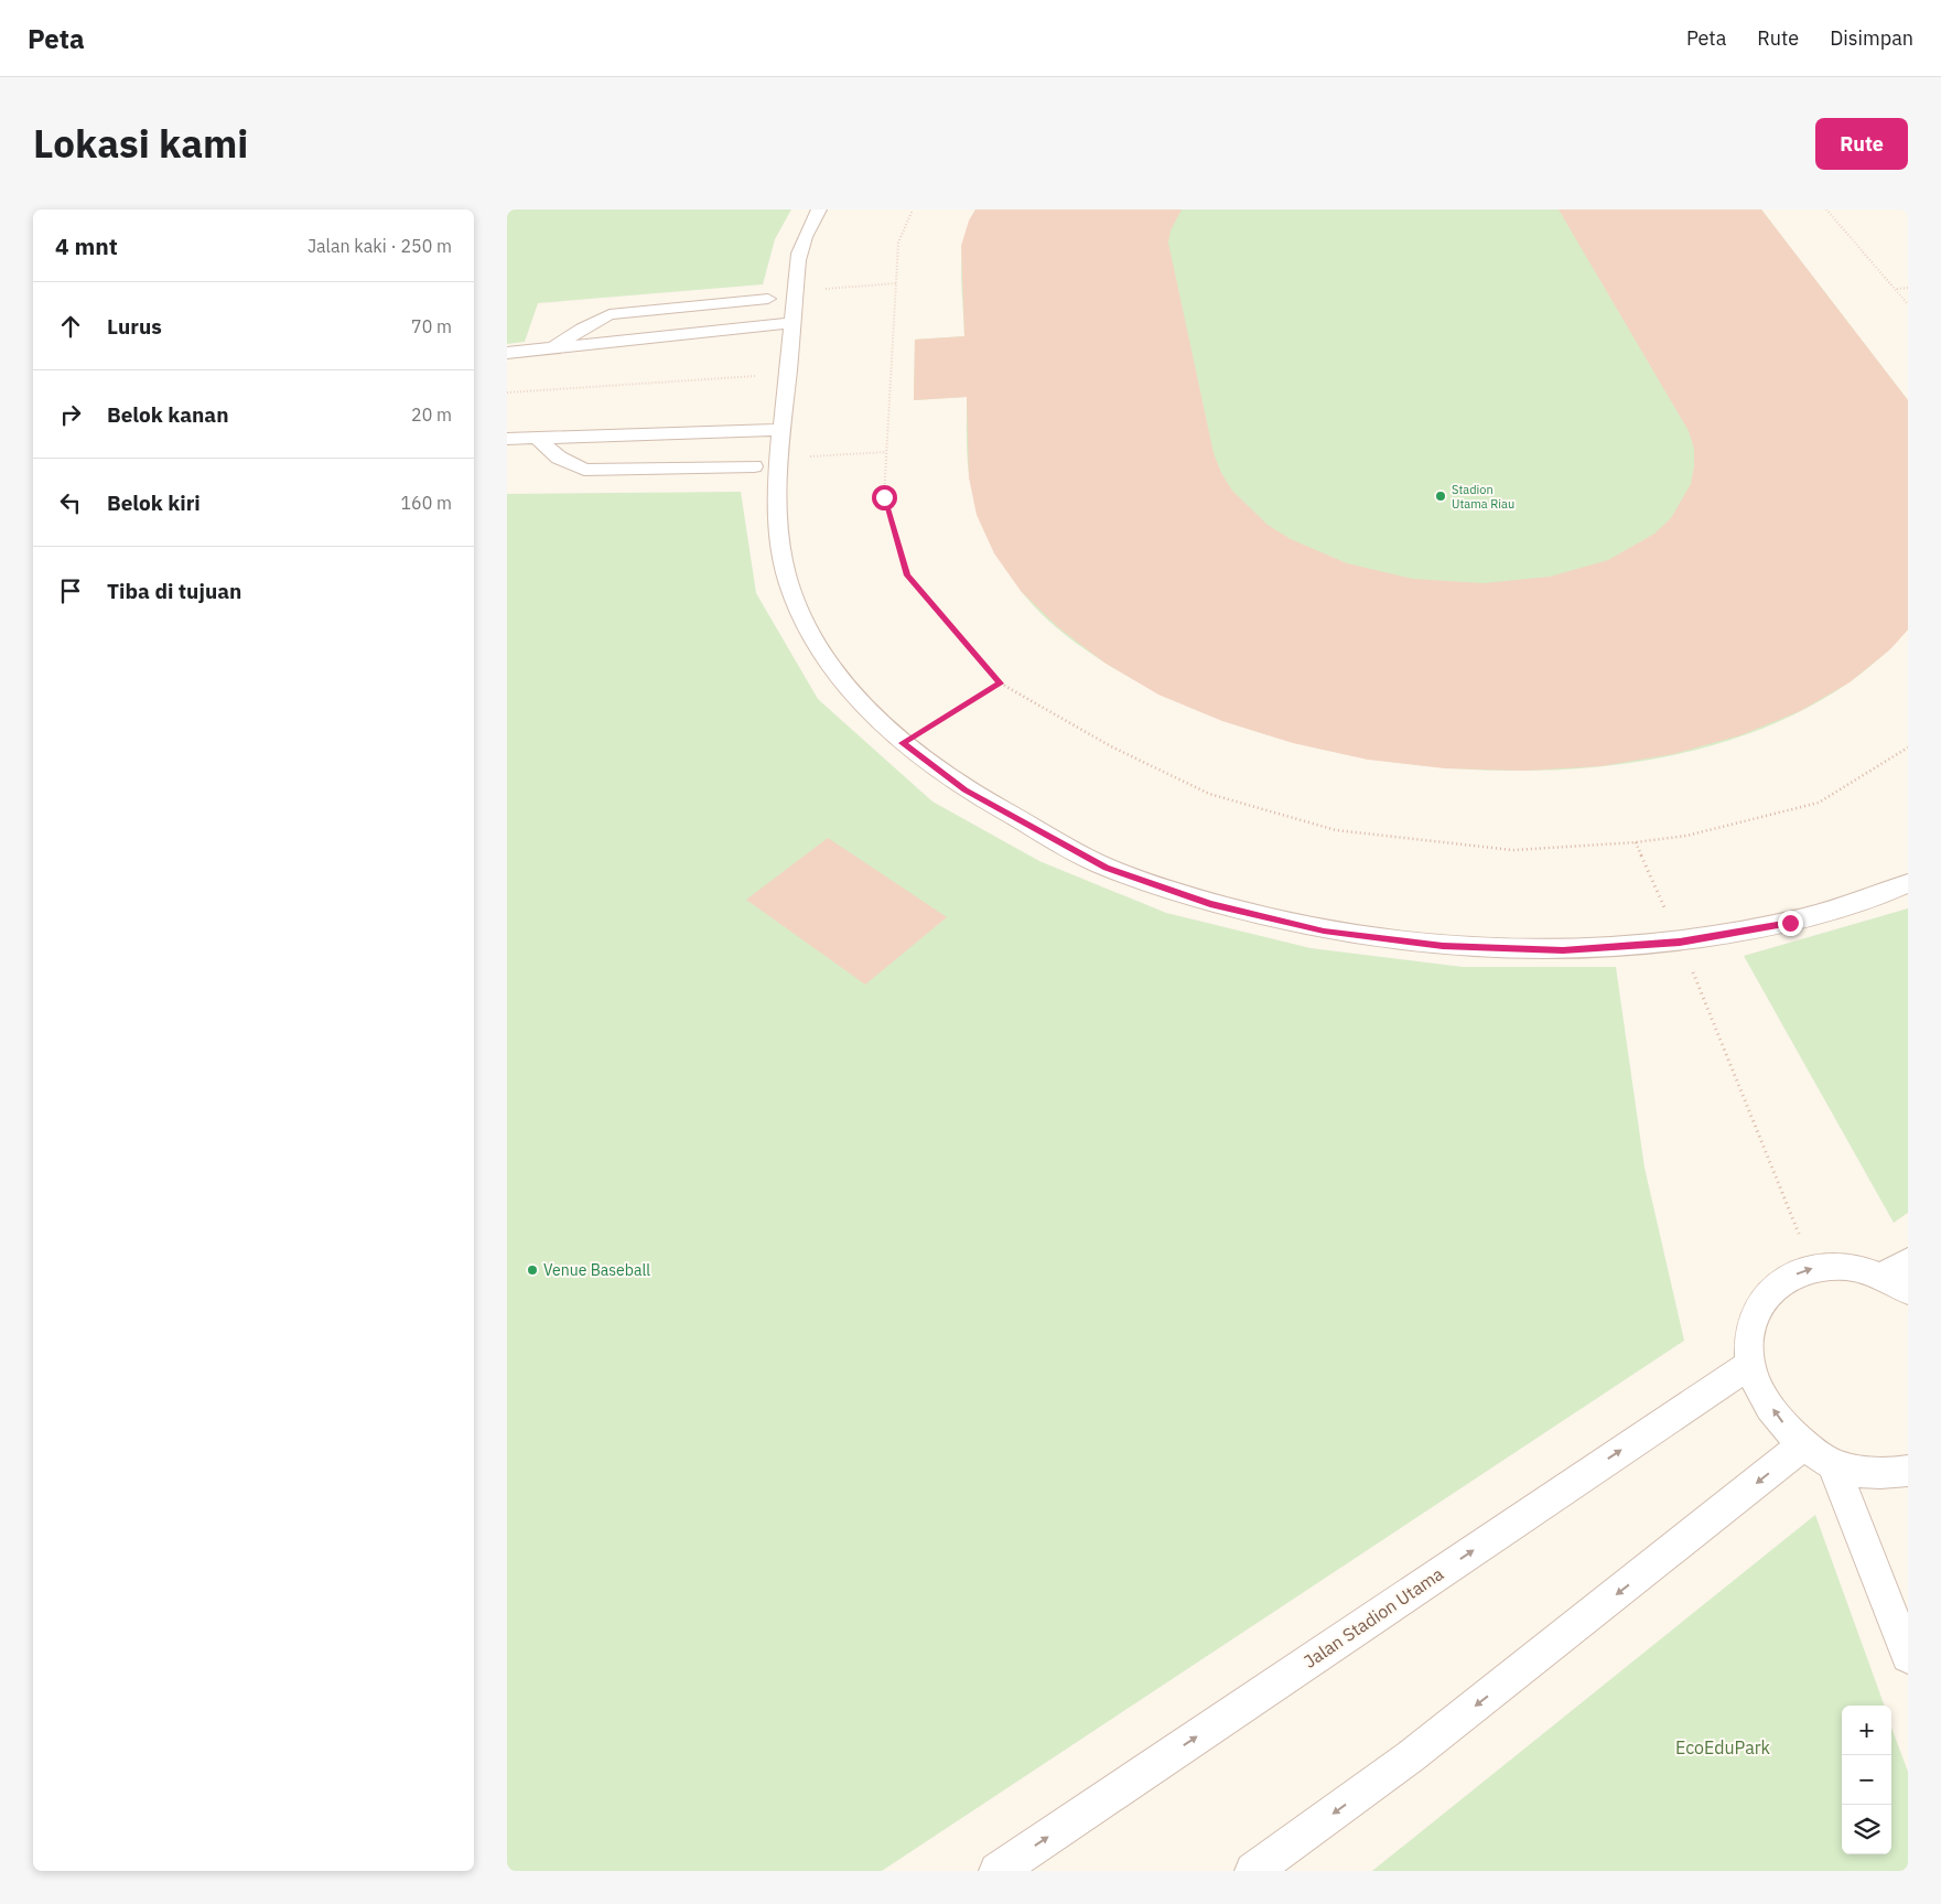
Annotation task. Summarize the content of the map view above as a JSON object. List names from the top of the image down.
{
  "streets": {
    "lane": ["Jalan Stadion Utama"]
  },
  "parks": ["EcoEduPark"],
  "places": ["Stadion Utama Riau", "Venue Baseball"],
  "page": {
    "header": "Peta",
    "nav": ["Peta", "Rute", "Disimpan"],
    "title": "Lokasi kami",
    "buttons": "Rute",
    "heading": ["4 mnt", "Jalan kaki · 250 m"],
    "list": [
      ["Lurus", "70 m"],
      ["Belok kanan", "20 m"],
      ["Belok kiri", "160 m"],
      "Tiba di tujuan"
    ],
    "map_buttons": ["+", "−"]
  }
}
